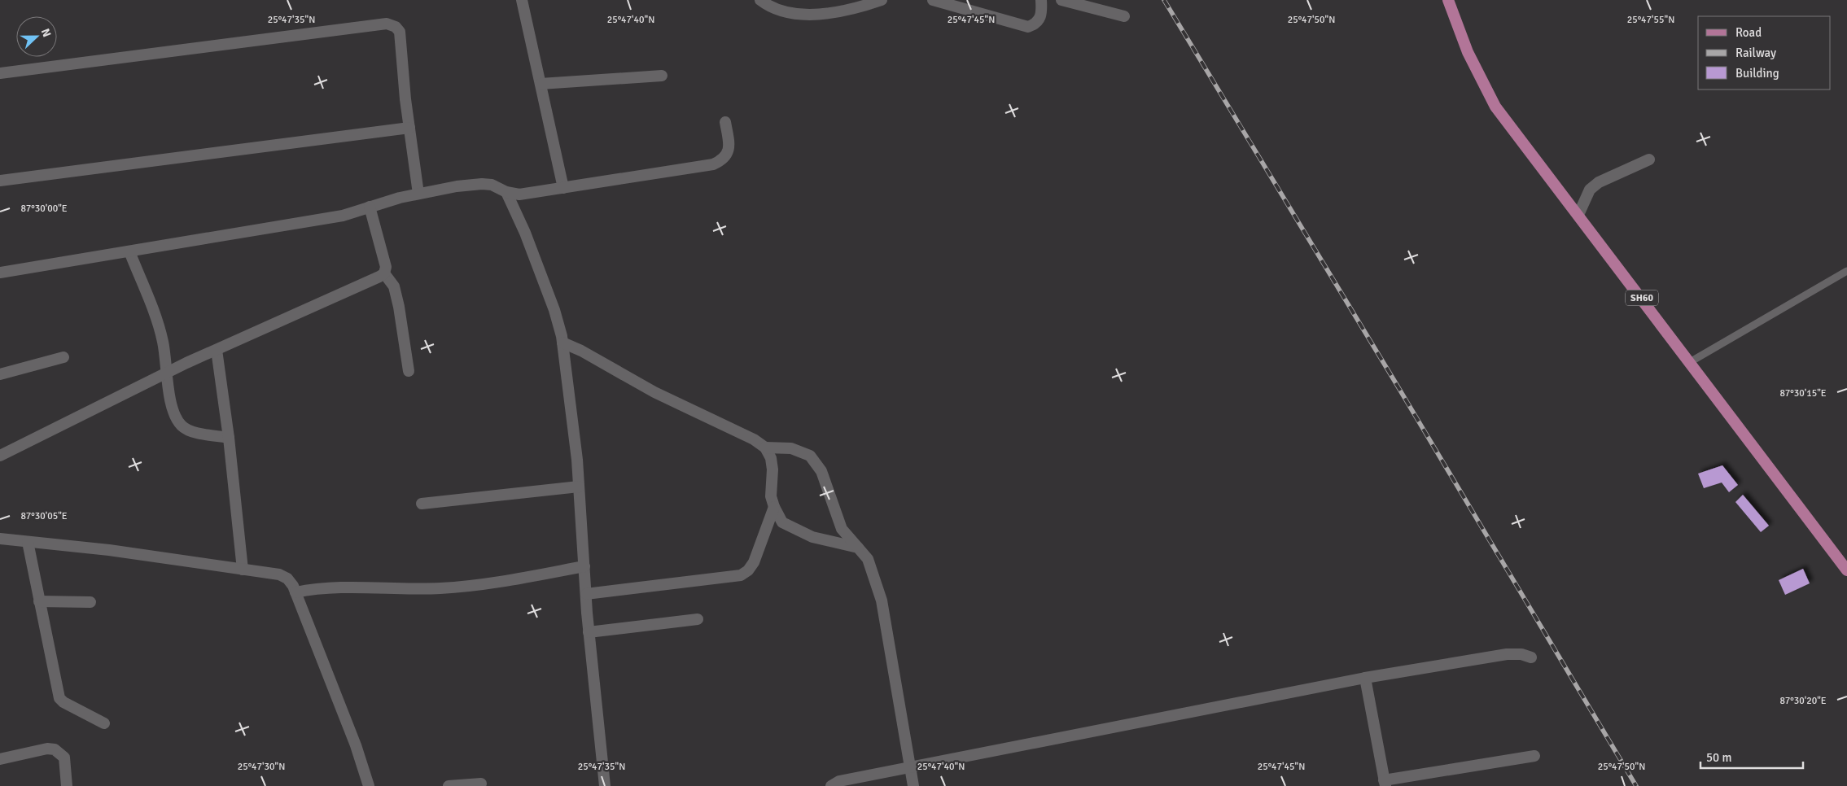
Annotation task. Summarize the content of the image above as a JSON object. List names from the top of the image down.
{
  "streets": {
    "main road": ["SH60"]
  },
  "legend": ["Road", "Railway", "Building"],
  "scale_bar": "50 m",
  "north": "right",
  "coordinates": [
    "25°47'35\"N",
    "25°47'40\"N",
    "25°47'45\"N",
    "25°47'50\"N",
    "25°47'55\"N",
    "87°30'00\"E",
    "87°30'15\"E",
    "87°30'05\"E",
    "87°30'20\"E",
    "25°47'30\"N"
  ]
}
